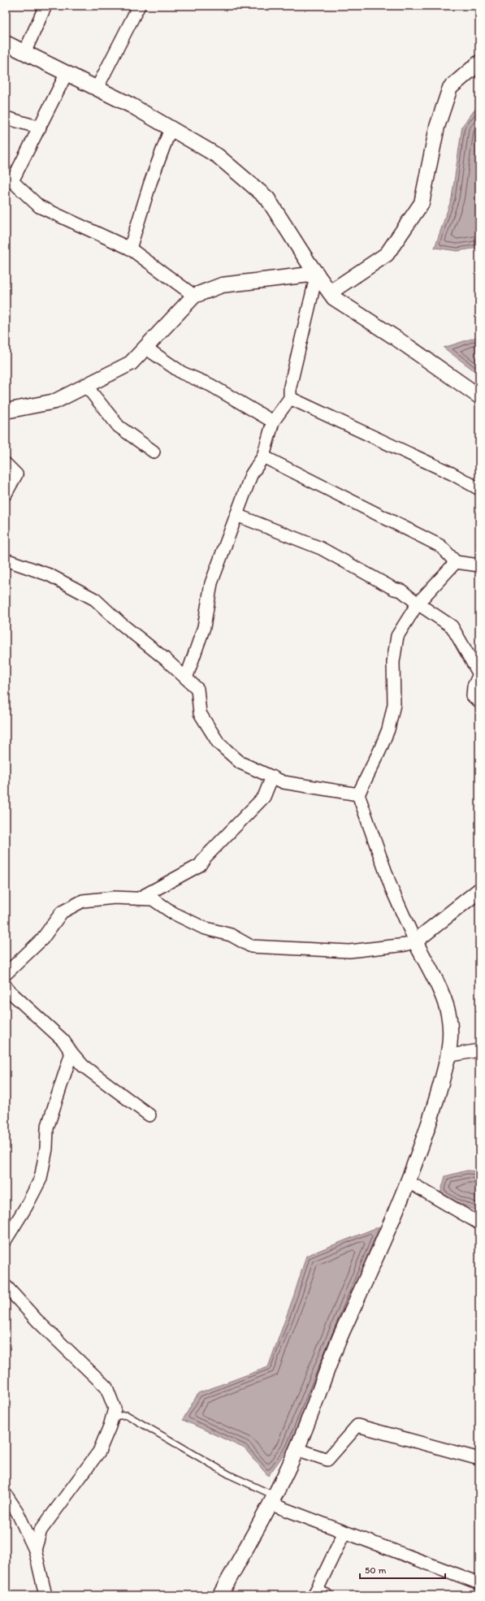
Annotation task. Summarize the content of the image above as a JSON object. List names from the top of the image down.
{
  "scale_bar": "50 m"
}
